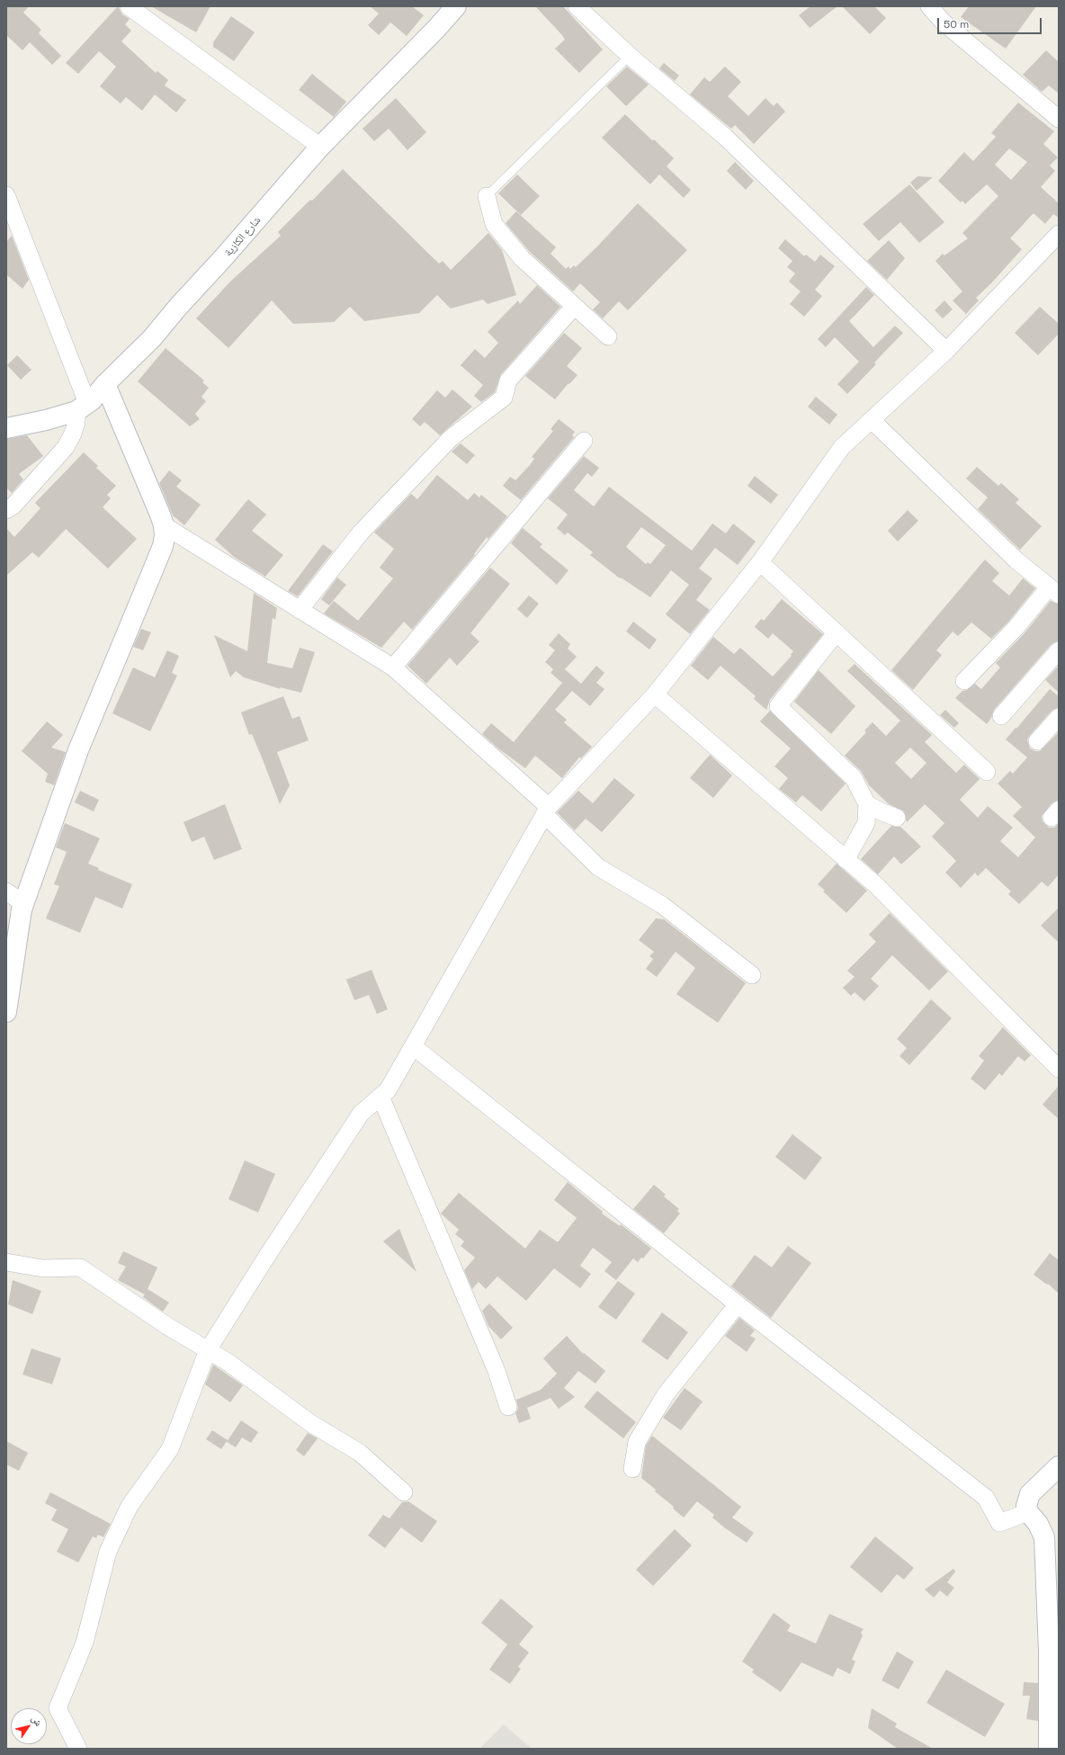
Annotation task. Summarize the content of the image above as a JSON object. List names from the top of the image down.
{
  "streets": {
    "street": ["شارع الكازية"]
  },
  "scale_bar": "50 m",
  "north": "top right"
}
